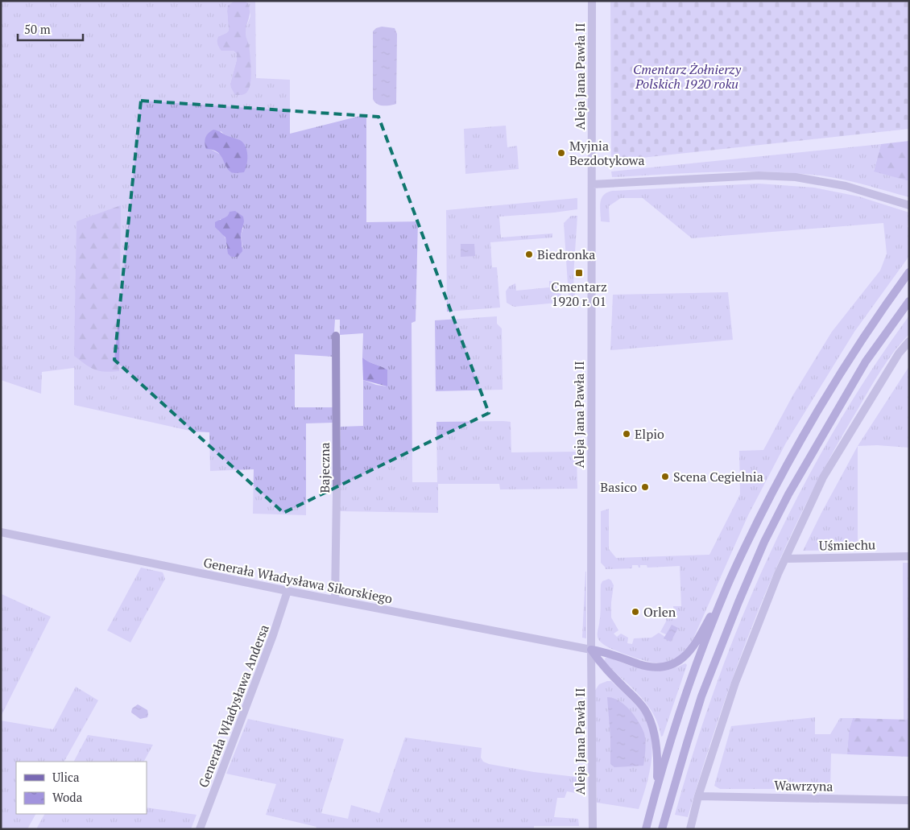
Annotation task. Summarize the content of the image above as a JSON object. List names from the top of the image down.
{
  "streets": {
    "street": [
      "Aleja Jana Pawła II",
      "Bajeczna",
      "Uśmiechu",
      "Generała Władysława Sikorskiego",
      "Generała Władysława Andersa",
      "Wawrzyna"
    ]
  },
  "crossings": [
    ["Aleja Jana Pawła II", "Generała Władysława Sikorskiego"],
    ["Bajeczna", "Generała Władysława Sikorskiego"],
    ["Generała Władysława Sikorskiego", "Generała Władysława Andersa"]
  ],
  "parks": ["Cmentarz Żołnierzy Polskich 1920 roku"],
  "places": {
    "other": [
      "Myjnia Bezdotykowa",
      "Biedronka",
      "Elpio",
      "Scena Cegielnia",
      "Basico",
      "Orlen"
    ],
    "transit": ["Cmentarz 1920 r. 01"]
  },
  "legend": ["Ulica", "Woda"],
  "scale_bar": "50 m"
}
